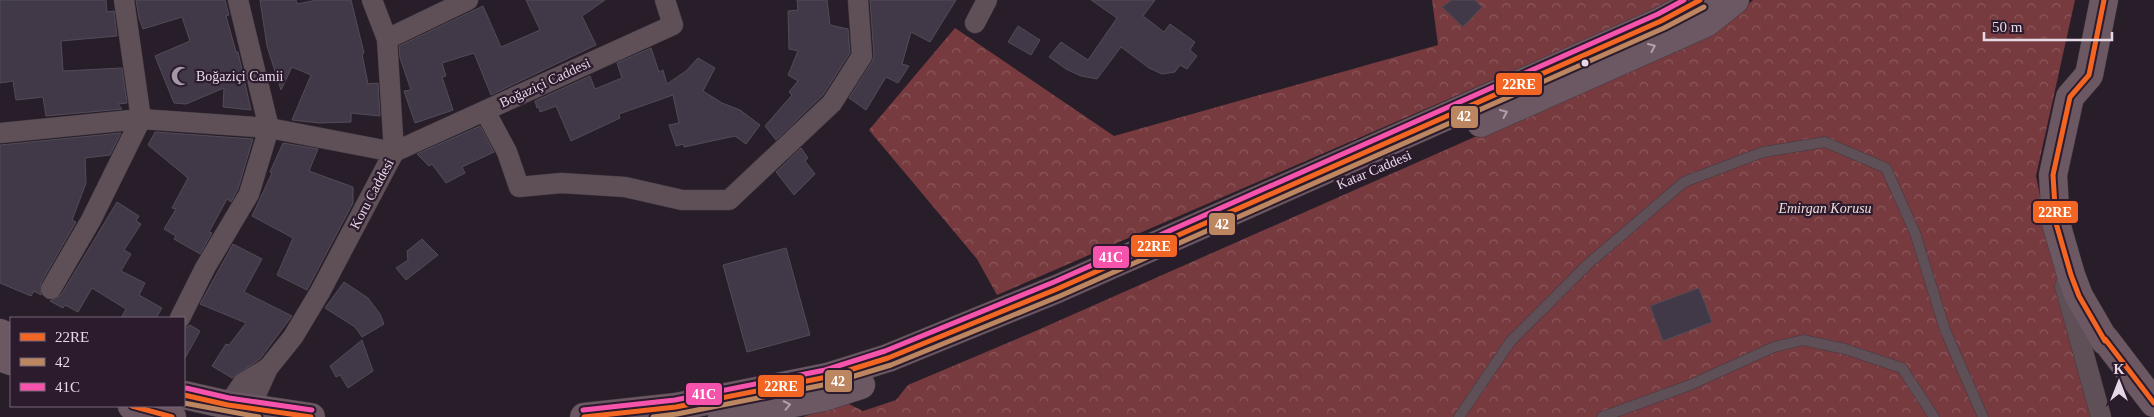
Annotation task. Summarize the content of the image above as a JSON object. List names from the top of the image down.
{
  "streets": {
    "main road": ["Katar Caddesi"],
    "street": ["Boğaziçi Caddesi", "Koru Caddesi"]
  },
  "crossings": [
    ["Boğaziçi Caddesi", "Koru Caddesi"]
  ],
  "parks": ["Emirgan Korusu"],
  "places": {
    "mosque": ["Boğaziçi Camii"]
  },
  "lines": ["transit line 22RE", "transit line 41C", "transit line 42"],
  "legend": ["22RE", "42", "41C"],
  "scale_bar": "50 m",
  "north": "top"
}
